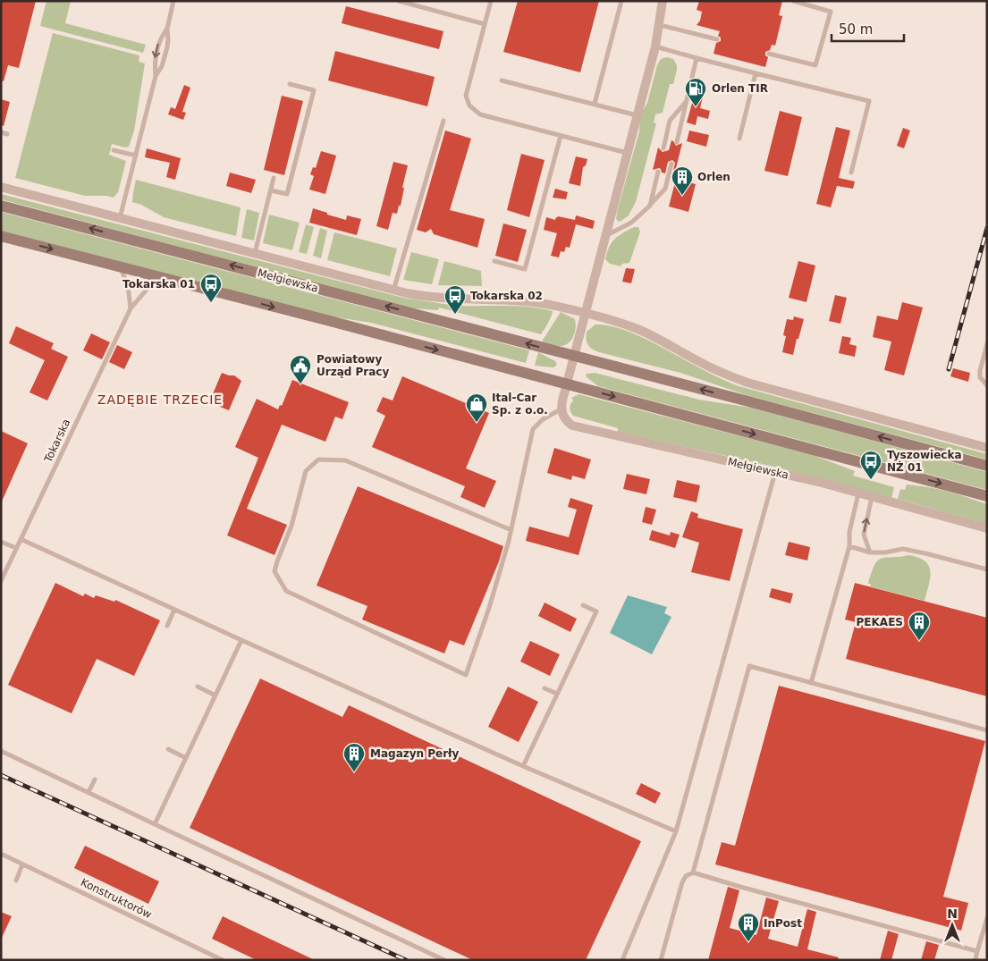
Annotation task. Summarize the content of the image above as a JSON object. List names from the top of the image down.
{
  "streets": {
    "main road": ["Mełgiewska"],
    "lane": ["Tokarska", "Konstruktorów"]
  },
  "districts": ["ZADĘBIE TRZECIE"],
  "places": {
    "fuel station": ["Orlen TIR"],
    "building": [
      "Orlen",
      "PEKAES",
      "Magazyn Perły",
      "InPost"
    ],
    "bus stop": ["Tokarska 01", "Tokarska 02", "Tyszowiecka NŻ 01"],
    "public building": ["Powiatowy Urząd Pracy"],
    "shop": ["Ital-Car Sp. z o.o."]
  },
  "scale_bar": "50 m",
  "north": "top"
}
